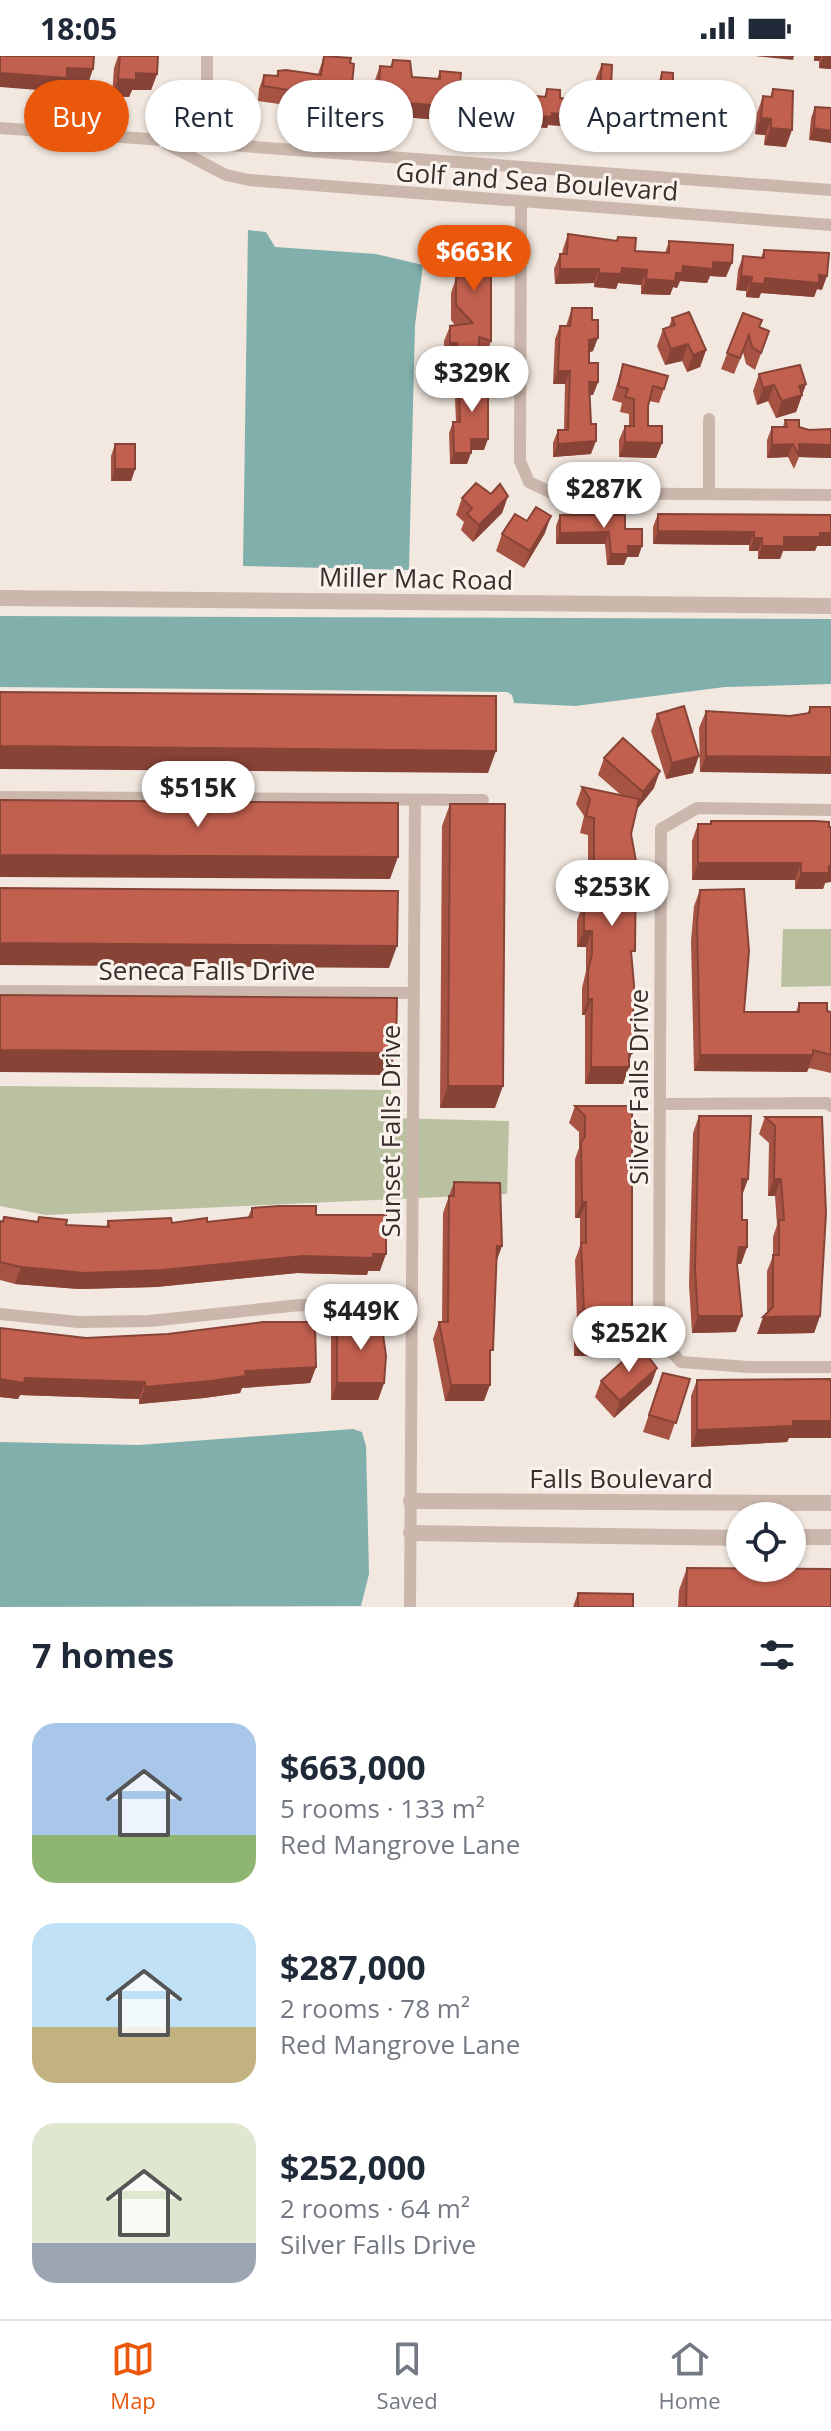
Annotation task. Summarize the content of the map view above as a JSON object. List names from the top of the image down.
{
  "streets": {
    "street": [
      "Golf and Sea Boulevard",
      "Miller Mac Road",
      "Seneca Falls Drive",
      "Silver Falls Drive",
      "Sunset Falls Drive",
      "Falls Boulevard"
    ]
  },
  "crossings": [
    ["Seneca Falls Drive", "Sunset Falls Drive"],
    ["Sunset Falls Drive", "Falls Boulevard"]
  ],
  "page": {
    "status": "18:05",
    "chip": [
      "Buy",
      "Rent",
      "Filters",
      "New",
      "Apartment"
    ],
    "price": [
      "$663K",
      "$329K",
      "$287K",
      "$515K",
      "$253K",
      "$449K",
      "$252K"
    ],
    "heading": "7 homes",
    "list": [
      {
        "name": "$663,000",
        "note": "5 rooms · 133 m² · Red Mangrove Lane"
      },
      {
        "name": "$287,000",
        "note": "2 rooms · 78 m² · Red Mangrove Lane"
      },
      {
        "name": "$252,000",
        "note": "2 rooms · 64 m² · Silver Falls Drive"
      }
    ],
    "tabs": ["Map", "Saved", "Home"]
  }
}
